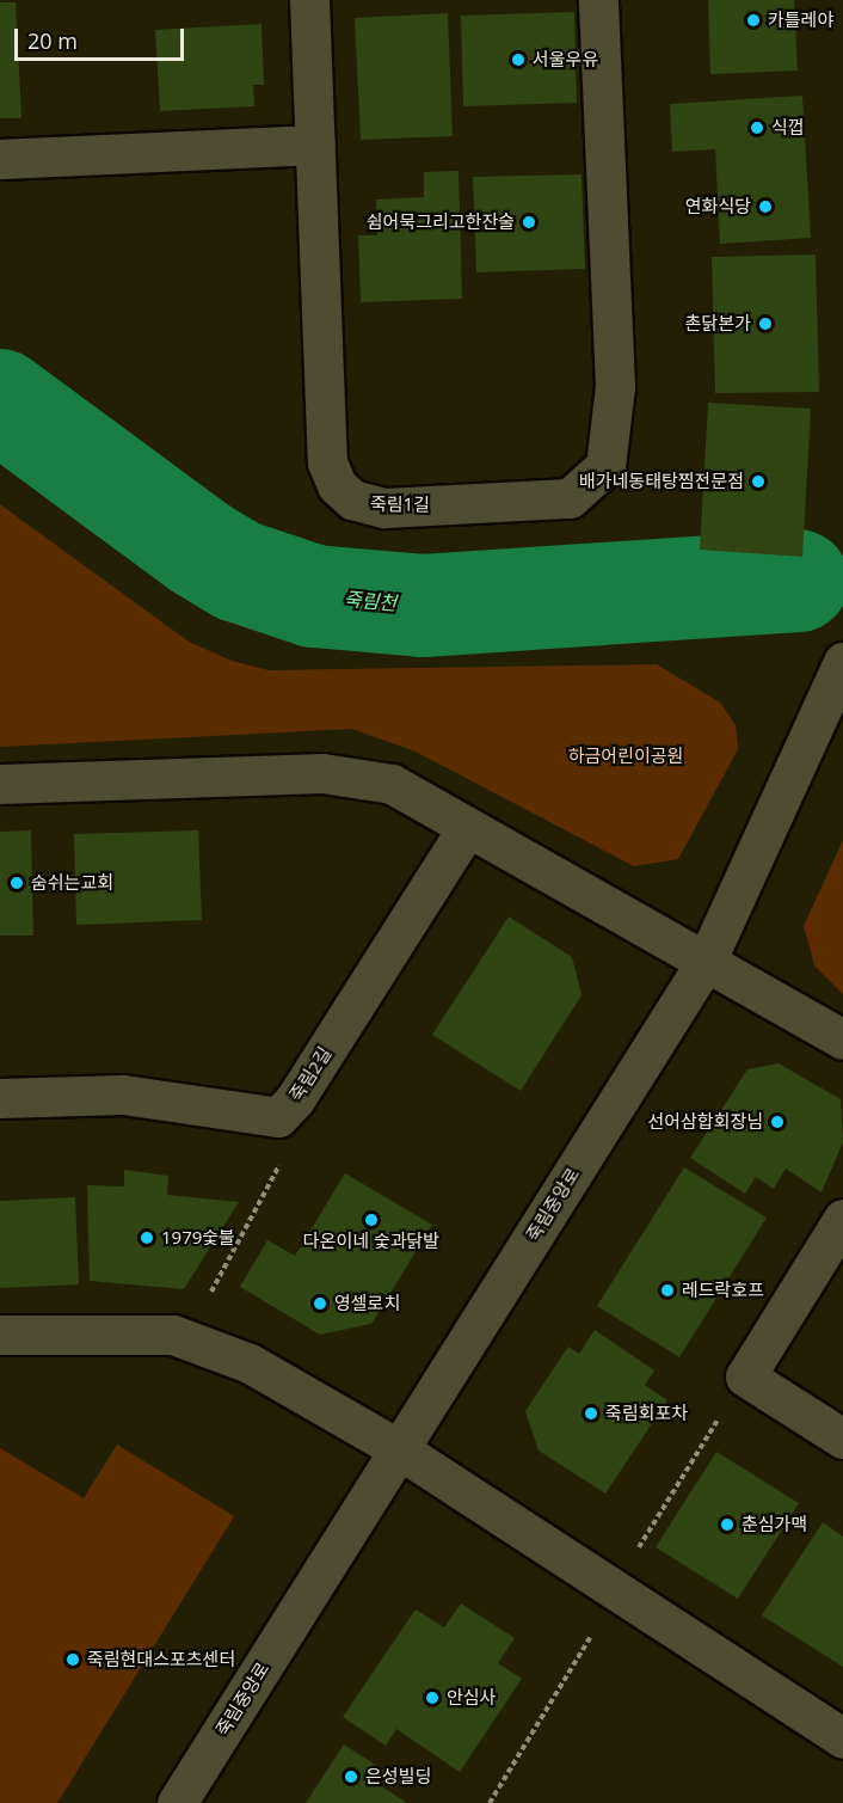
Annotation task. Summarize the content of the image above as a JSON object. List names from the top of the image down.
{
  "streets": {
    "street": ["죽림1길", "죽림2길", "죽림중앙로"]
  },
  "water": ["죽림천"],
  "parks": ["하금어린이공원"],
  "places": [
    "카틀레야",
    "서울우유",
    "식껍",
    "연화식당",
    "쉼어묵그리고한잔술",
    "촌닭본가",
    "배가네동태탕찜전문점",
    "숨쉬는교회",
    "선어삼합회장님",
    "다온이네 숯과닭발",
    "1979숯불",
    "레드락호프",
    "영셀로치",
    "죽림회포차",
    "춘심가맥",
    "죽림현대스포츠센터",
    "안심사",
    "은성빌딩"
  ],
  "scale_bar": "20 m"
}
